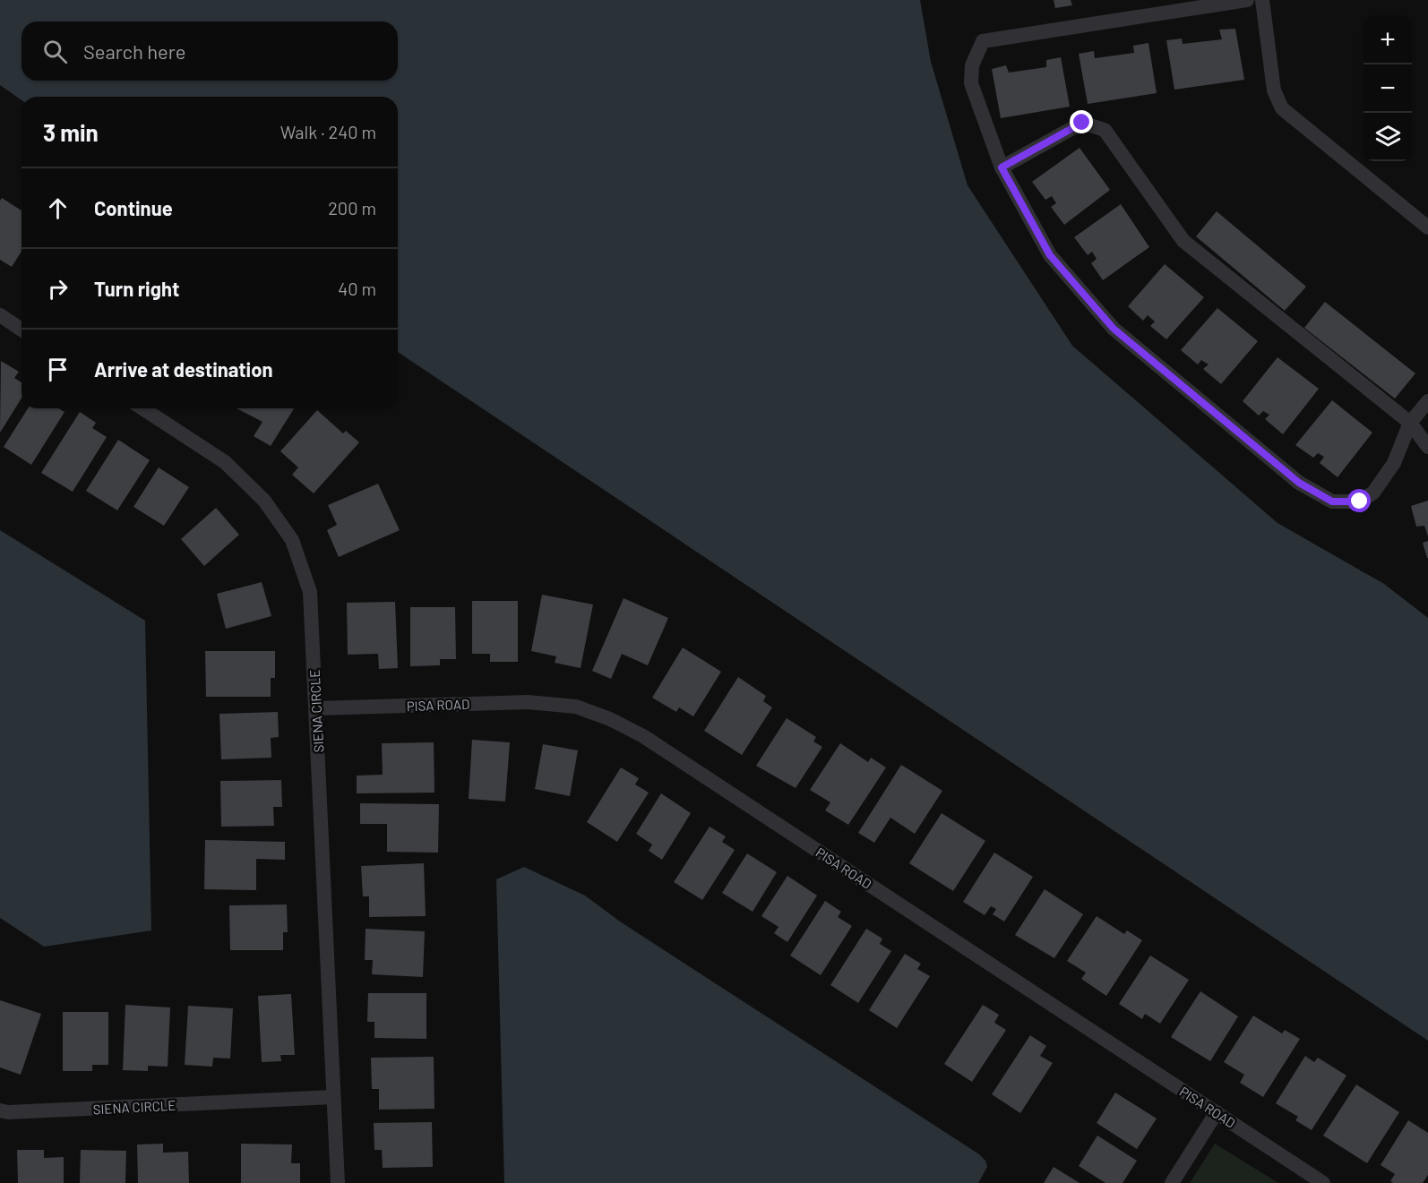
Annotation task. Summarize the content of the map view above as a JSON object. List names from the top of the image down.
{
  "streets": {
    "street": ["PISA ROAD", "SIENA CIRCLE"]
  },
  "crossings": [
    ["PISA ROAD", "SIENA CIRCLE"]
  ],
  "page": {
    "map_buttons": ["+", "−"],
    "search": "Search here",
    "heading": ["3 min", "Walk · 240 m"],
    "list": [
      ["Continue", "200 m"],
      ["Turn right", "40 m"],
      "Arrive at destination"
    ]
  }
}
